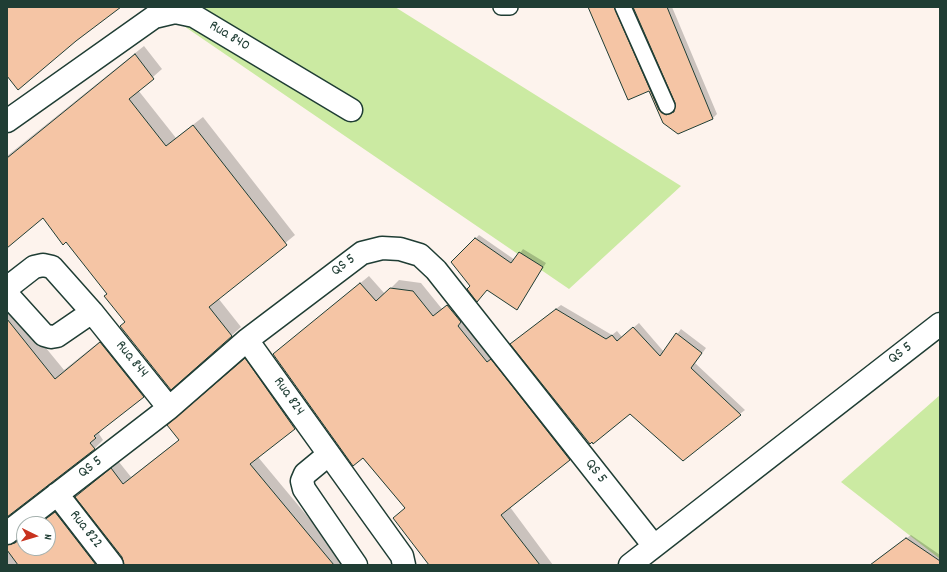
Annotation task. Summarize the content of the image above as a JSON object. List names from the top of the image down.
{
  "streets": {
    "street": [
      "Rua 840",
      "QS 5",
      "Rua 844",
      "Rua 824",
      "Rua 822"
    ]
  },
  "crossings": [
    ["QS 5", "Rua 844"],
    ["QS 5", "Rua 824"],
    ["QS 5", "Rua 822"]
  ],
  "north": "right"
}
